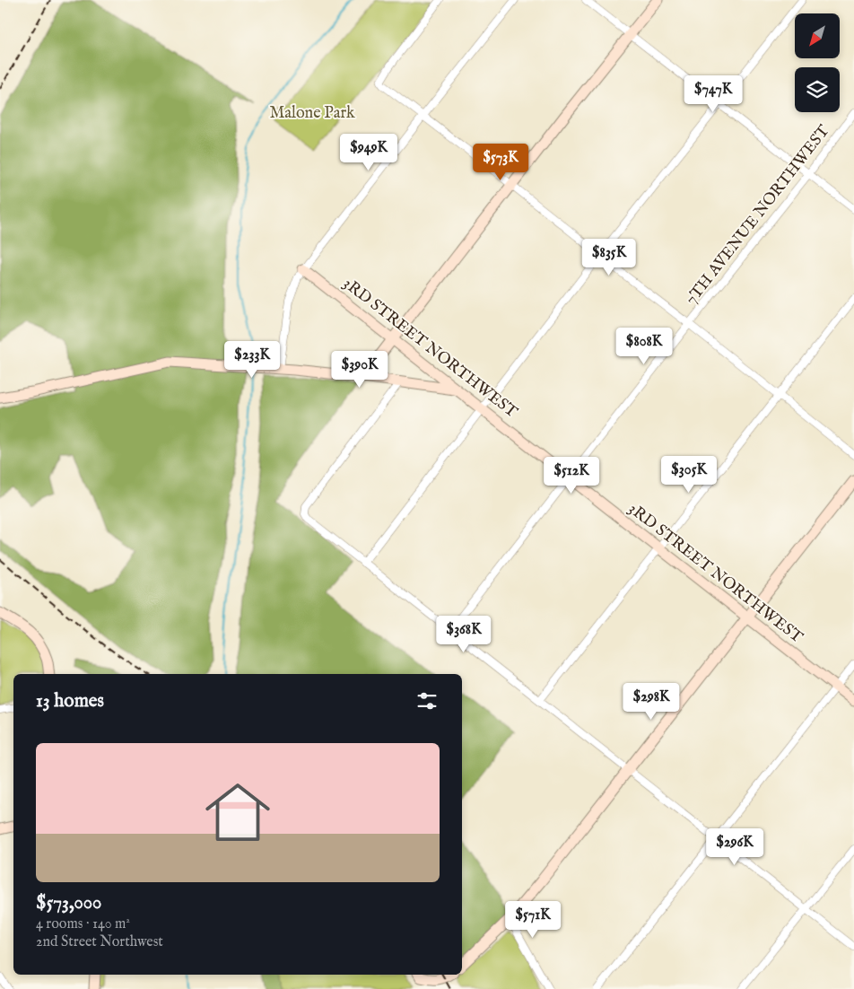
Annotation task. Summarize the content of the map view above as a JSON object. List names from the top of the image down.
{
  "streets": {
    "street": ["7TH AVENUE NORTHWEST", "3RD STREET NORTHWEST"]
  },
  "crossings": [
    ["7TH AVENUE NORTHWEST", "3RD STREET NORTHWEST"]
  ],
  "parks": ["Malone Park"],
  "north": "bottom left",
  "page": {
    "price": [
      "$747K",
      "$949K",
      "$573K",
      "$835K",
      "$808K",
      "$233K",
      "$390K",
      "$305K",
      "$512K",
      "$368K",
      "$298K",
      "$296K",
      "$571K"
    ],
    "heading": "13 homes",
    "list": [
      {
        "name": "$573,000",
        "note": "4 rooms · 140 m² · 2nd Street Northwest"
      }
    ]
  }
}
